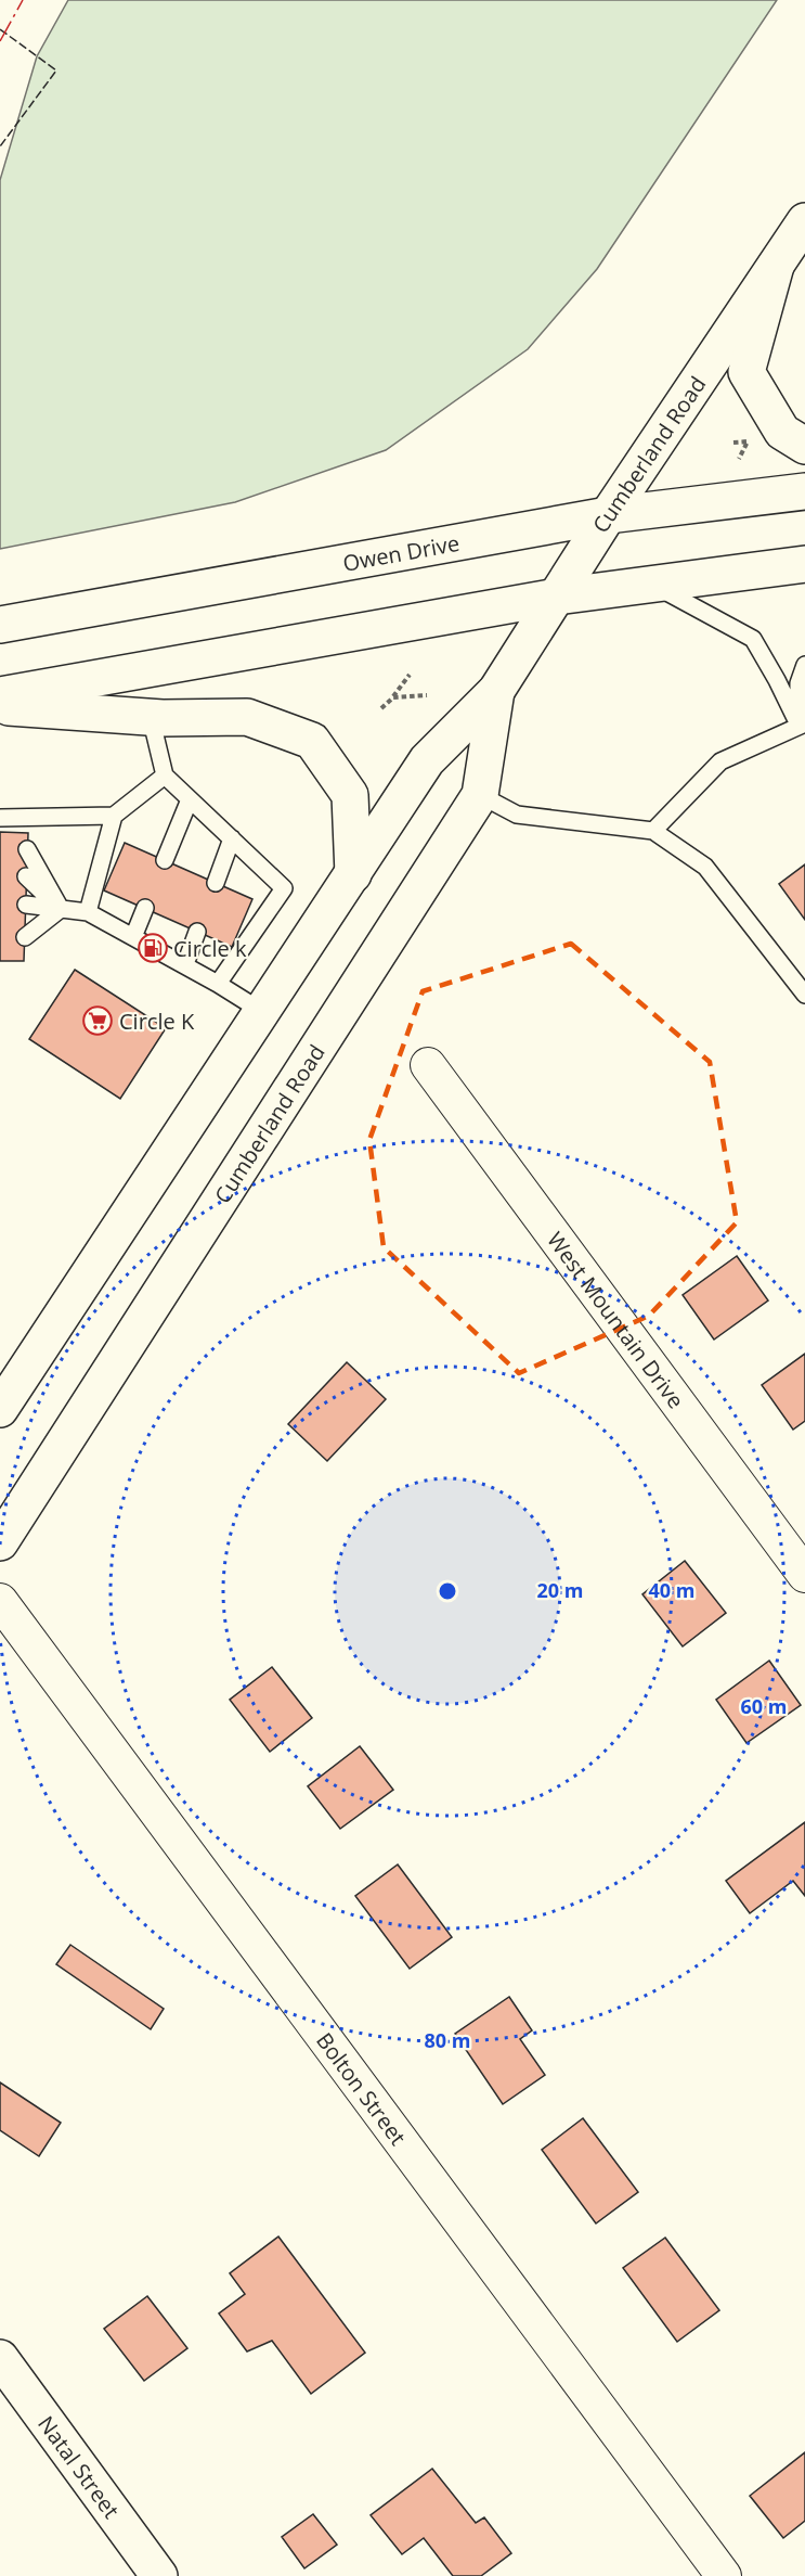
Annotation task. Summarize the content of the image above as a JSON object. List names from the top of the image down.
{
  "streets": {
    "main road": ["Cumberland Road", "Owen Drive", "Natal Street"],
    "street": ["West Mountain Drive", "Bolton Street"]
  },
  "crossings": [
    ["Cumberland Road", "Owen Drive"]
  ],
  "places": {
    "fuel station": ["Circle k"],
    "supermarket": ["Circle K"]
  },
  "rings": [
    "20 m",
    "40 m",
    "60 m",
    "80 m"
  ]
}
